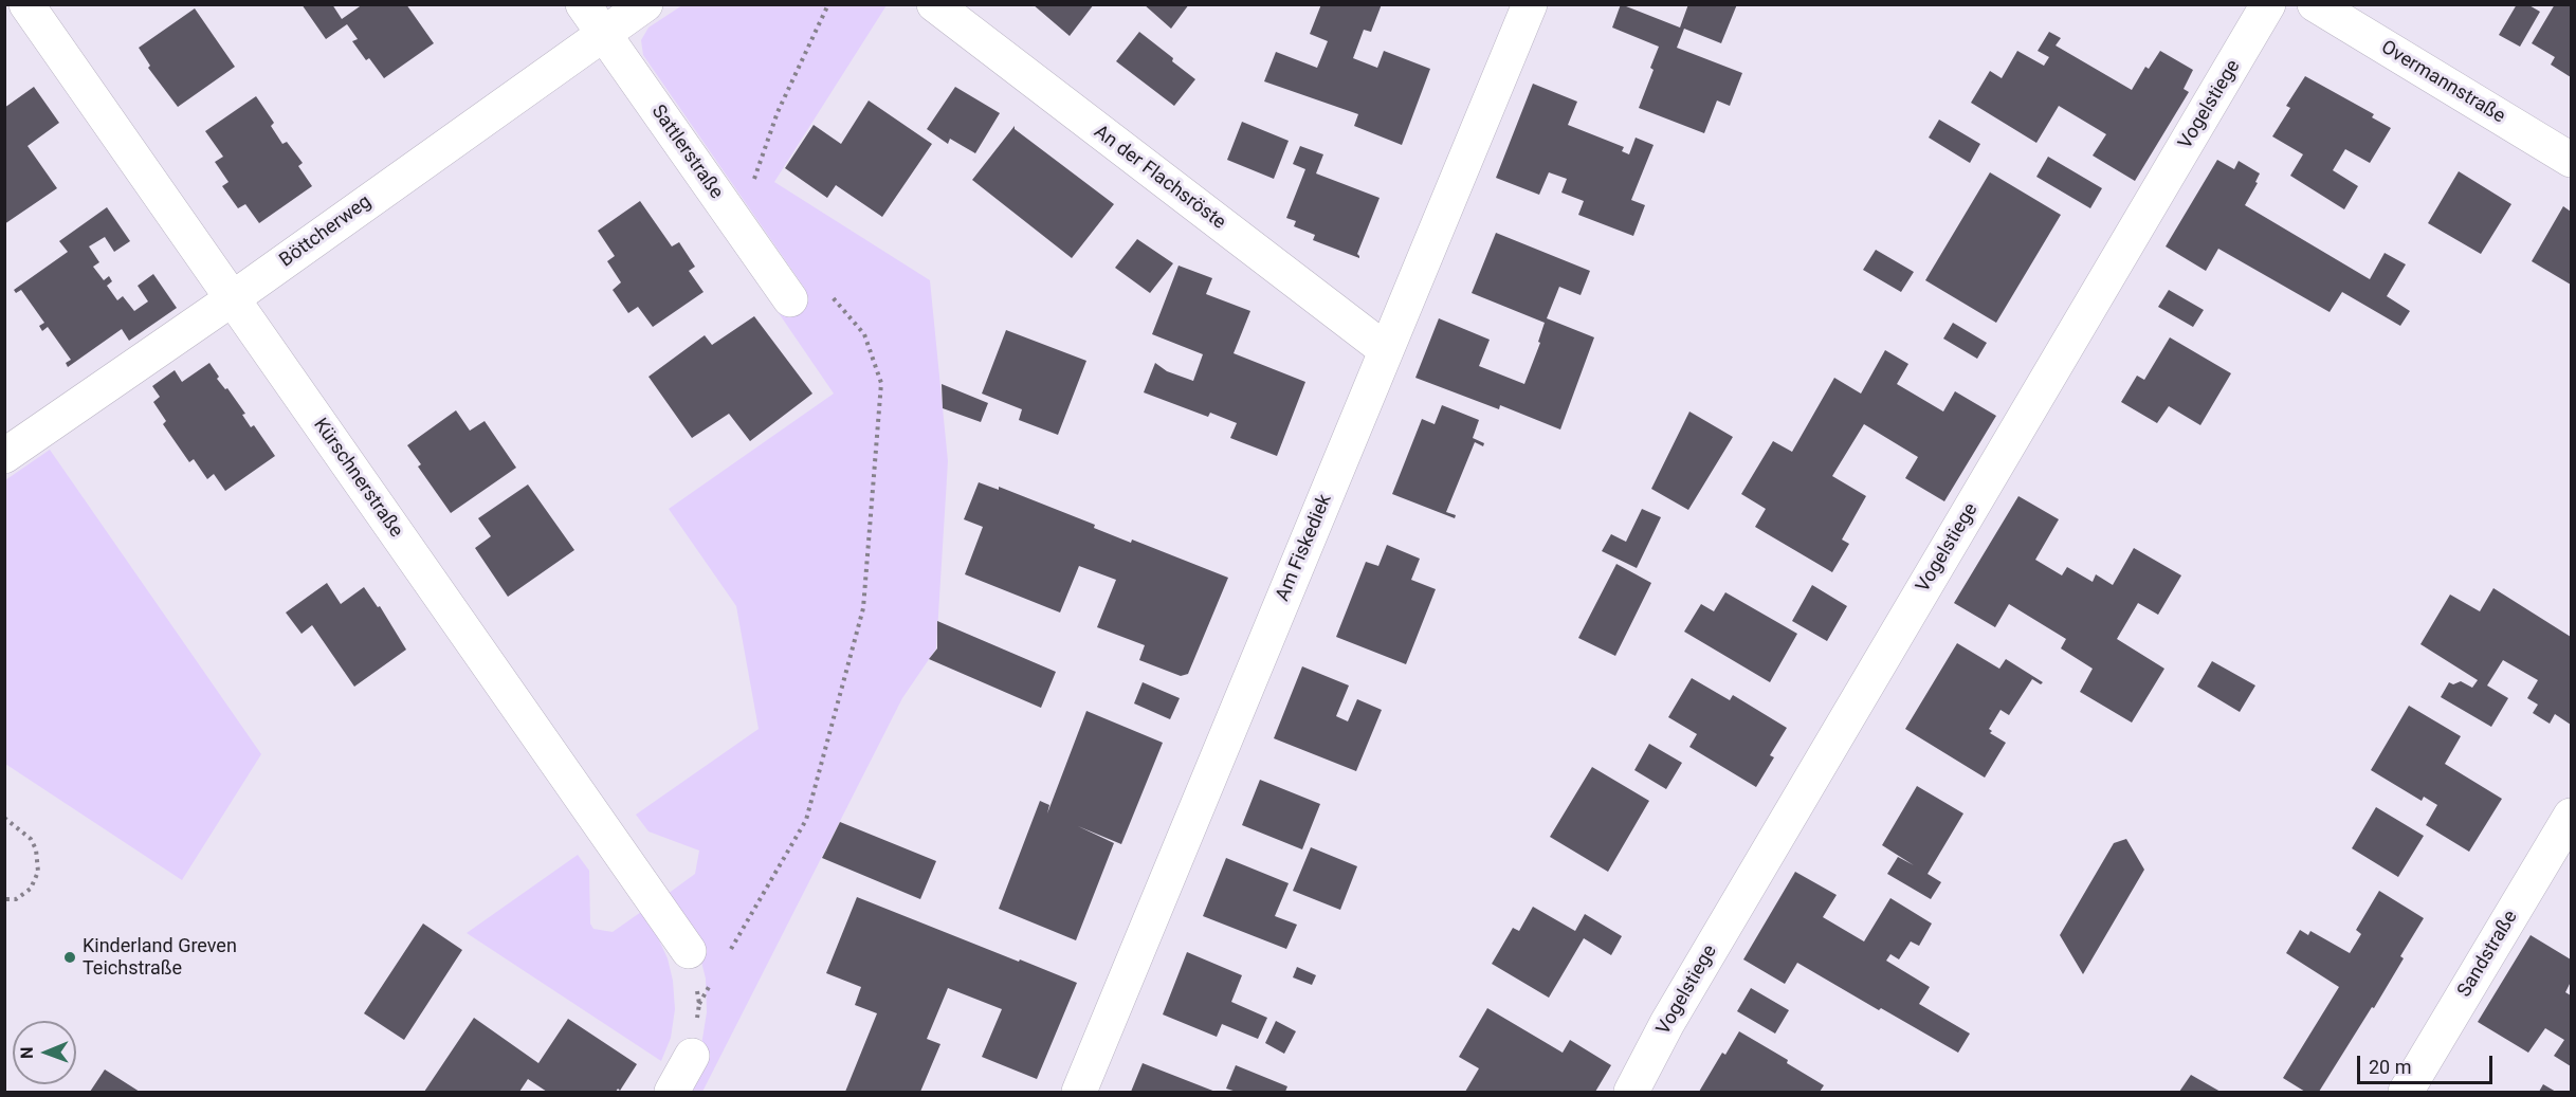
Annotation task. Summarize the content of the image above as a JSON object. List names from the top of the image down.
{
  "streets": {
    "street": [
      "Overmannstraße",
      "Vogelstiege",
      "Sattlerstraße",
      "An der Flachsröste",
      "Böttcherweg",
      "Kürschnerstraße",
      "Am Fiskediek",
      "Sandstraße"
    ]
  },
  "crossings": [
    ["Sattlerstraße", "Böttcherweg"],
    ["An der Flachsröste", "Am Fiskediek"],
    ["Böttcherweg", "Kürschnerstraße"]
  ],
  "places": ["Kinderland Greven Teichstraße"],
  "scale_bar": "20 m",
  "north": "left"
}
